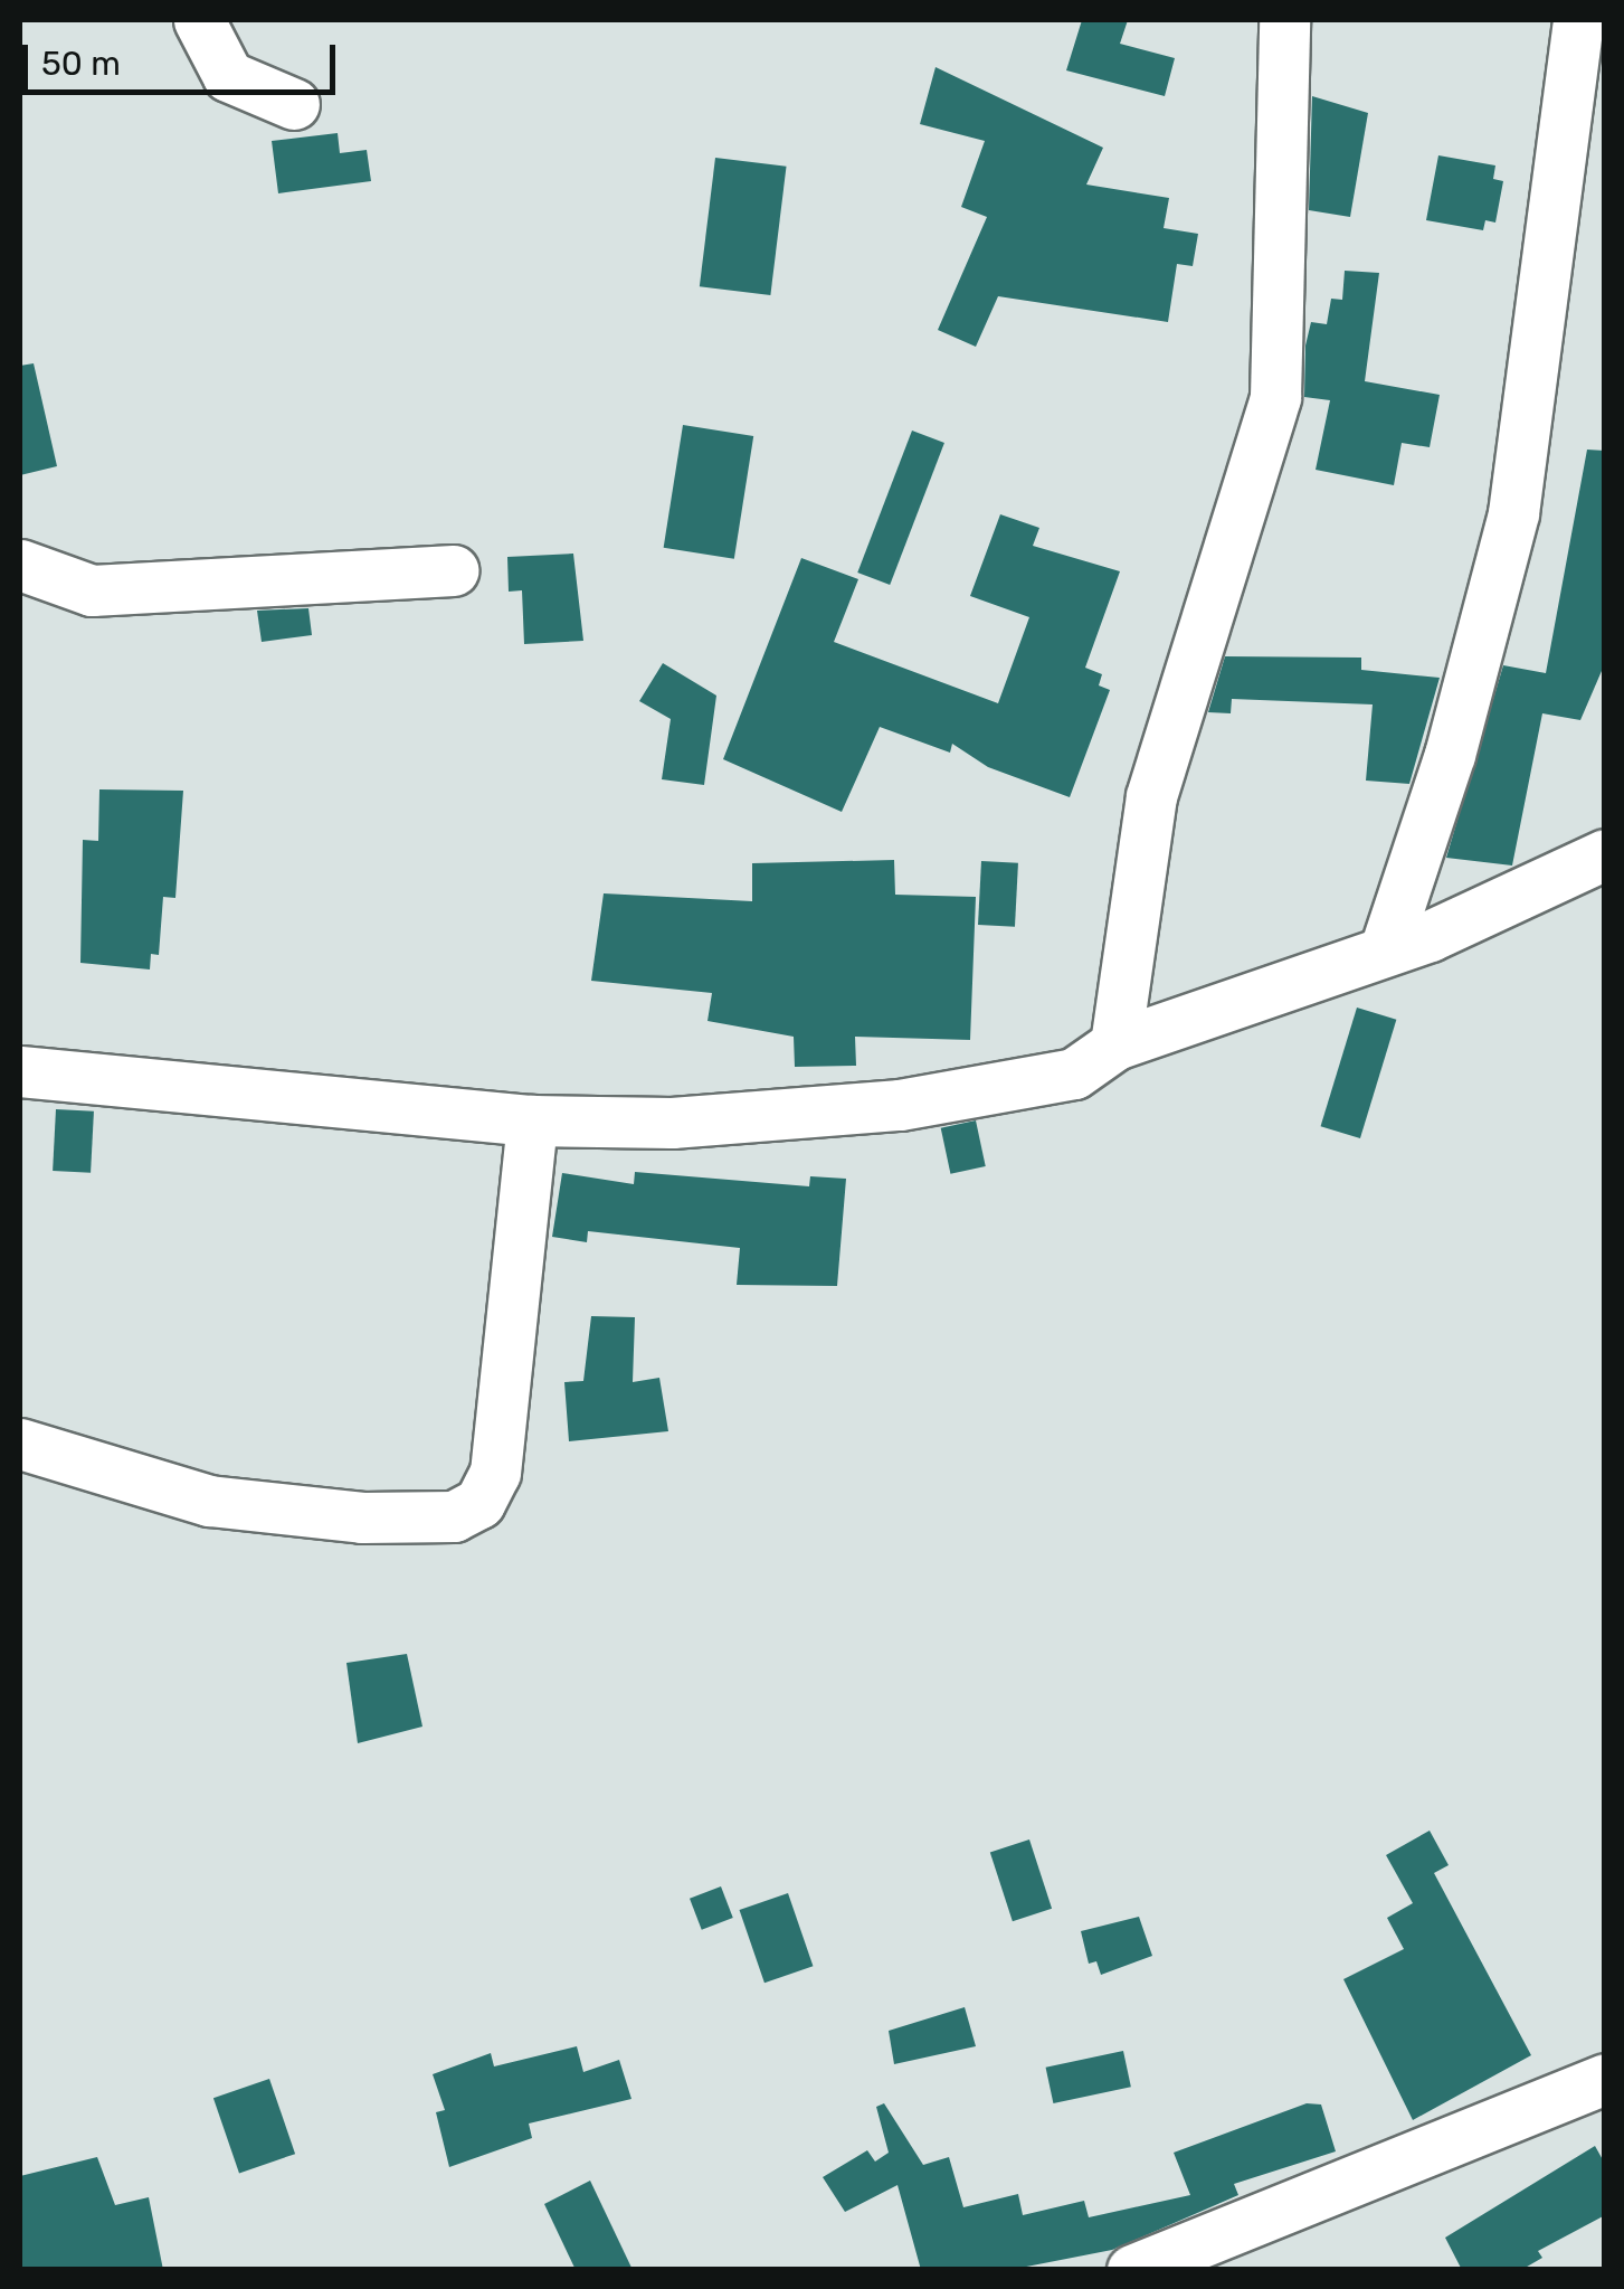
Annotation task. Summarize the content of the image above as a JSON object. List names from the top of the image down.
{
  "scale_bar": "50 m"
}
